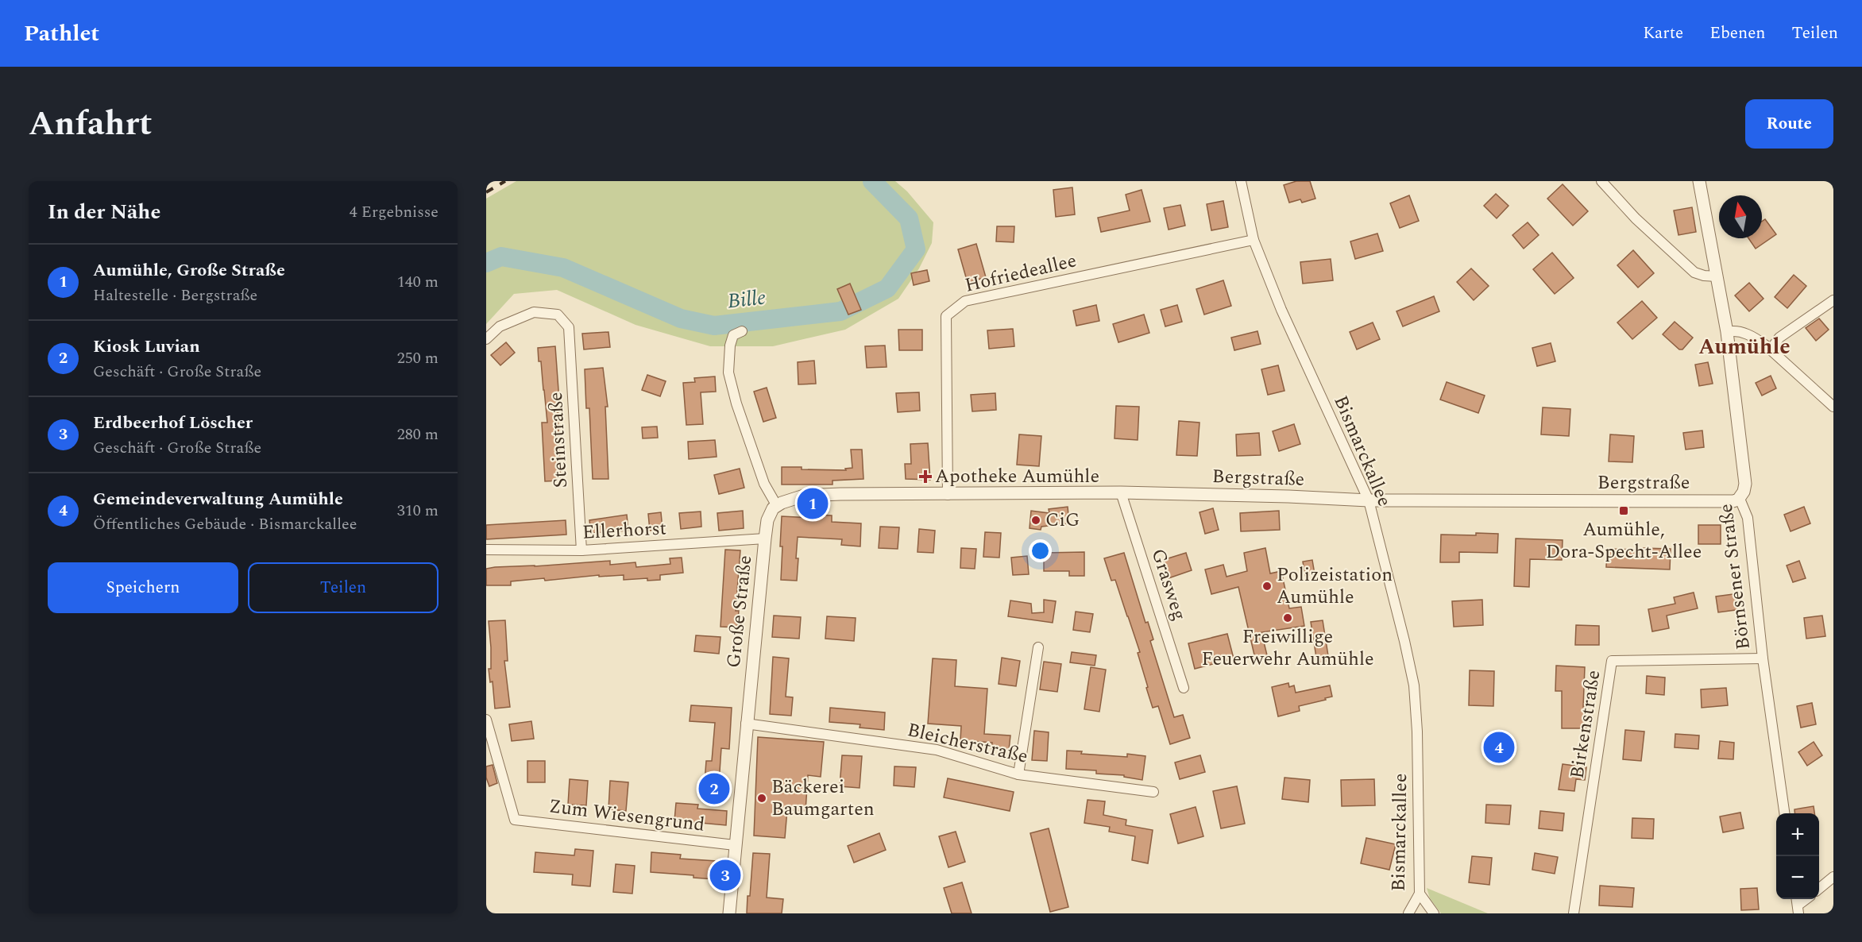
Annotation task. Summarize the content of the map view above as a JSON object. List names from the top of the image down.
{
  "streets": {
    "street": [
      "Hofriedeallee",
      "Steinstraße",
      "Bismarckallee",
      "Bergstraße",
      "Ellerhorst",
      "Börnsener Straße",
      "Grasweg",
      "Große Straße",
      "Birkenstraße",
      "Bleicherstraße",
      "Zum Wiesengrund"
    ]
  },
  "crossings": [
    ["Hofriedeallee", "Bismarckallee"],
    ["Hofriedeallee", "Bergstraße"],
    ["Steinstraße", "Ellerhorst"],
    ["Bismarckallee", "Bergstraße"],
    ["Bergstraße", "Börnsener Straße"],
    ["Bergstraße", "Grasweg"],
    ["Bergstraße", "Große Straße"],
    ["Ellerhorst", "Große Straße"],
    ["Börnsener Straße", "Birkenstraße"],
    ["Große Straße", "Bleicherstraße"],
    ["Große Straße", "Zum Wiesengrund"]
  ],
  "districts": ["Aumühle"],
  "water": ["Bille"],
  "places": {
    "health": ["Apotheke Aumühle"],
    "transit": ["Aumühle, Dora-Specht-Allee"],
    "other": [
      "CiG",
      "Polizeistation Aumühle",
      "Freiwillige Feuerwehr Aumühle",
      "Bäckerei Baumgarten"
    ]
  },
  "north": "top",
  "page": {
    "header": "Pathlet",
    "nav": ["Karte", "Ebenen", "Teilen"],
    "title": "Anfahrt",
    "buttons": [
      "Route",
      ["Speichern", "Teilen"]
    ],
    "heading": ["In der Nähe", "4 Ergebnisse"],
    "list": [
      {
        "mark": "1",
        "name": "Aumühle, Große Straße",
        "note": "Haltestelle · Bergstraße",
        "value": "140 m"
      },
      {
        "mark": "2",
        "name": "Kiosk Luvian",
        "note": "Geschäft · Große Straße",
        "value": "250 m"
      },
      {
        "mark": "3",
        "name": "Erdbeerhof Löscher",
        "note": "Geschäft · Große Straße",
        "value": "280 m"
      },
      {
        "mark": "4",
        "name": "Gemeindeverwaltung Aumühle",
        "note": "Öffentliches Gebäude · Bismarckallee",
        "value": "310 m"
      }
    ],
    "pins": [
      "1",
      "4",
      "2",
      "3"
    ],
    "map_buttons": ["+", "−"]
  }
}
